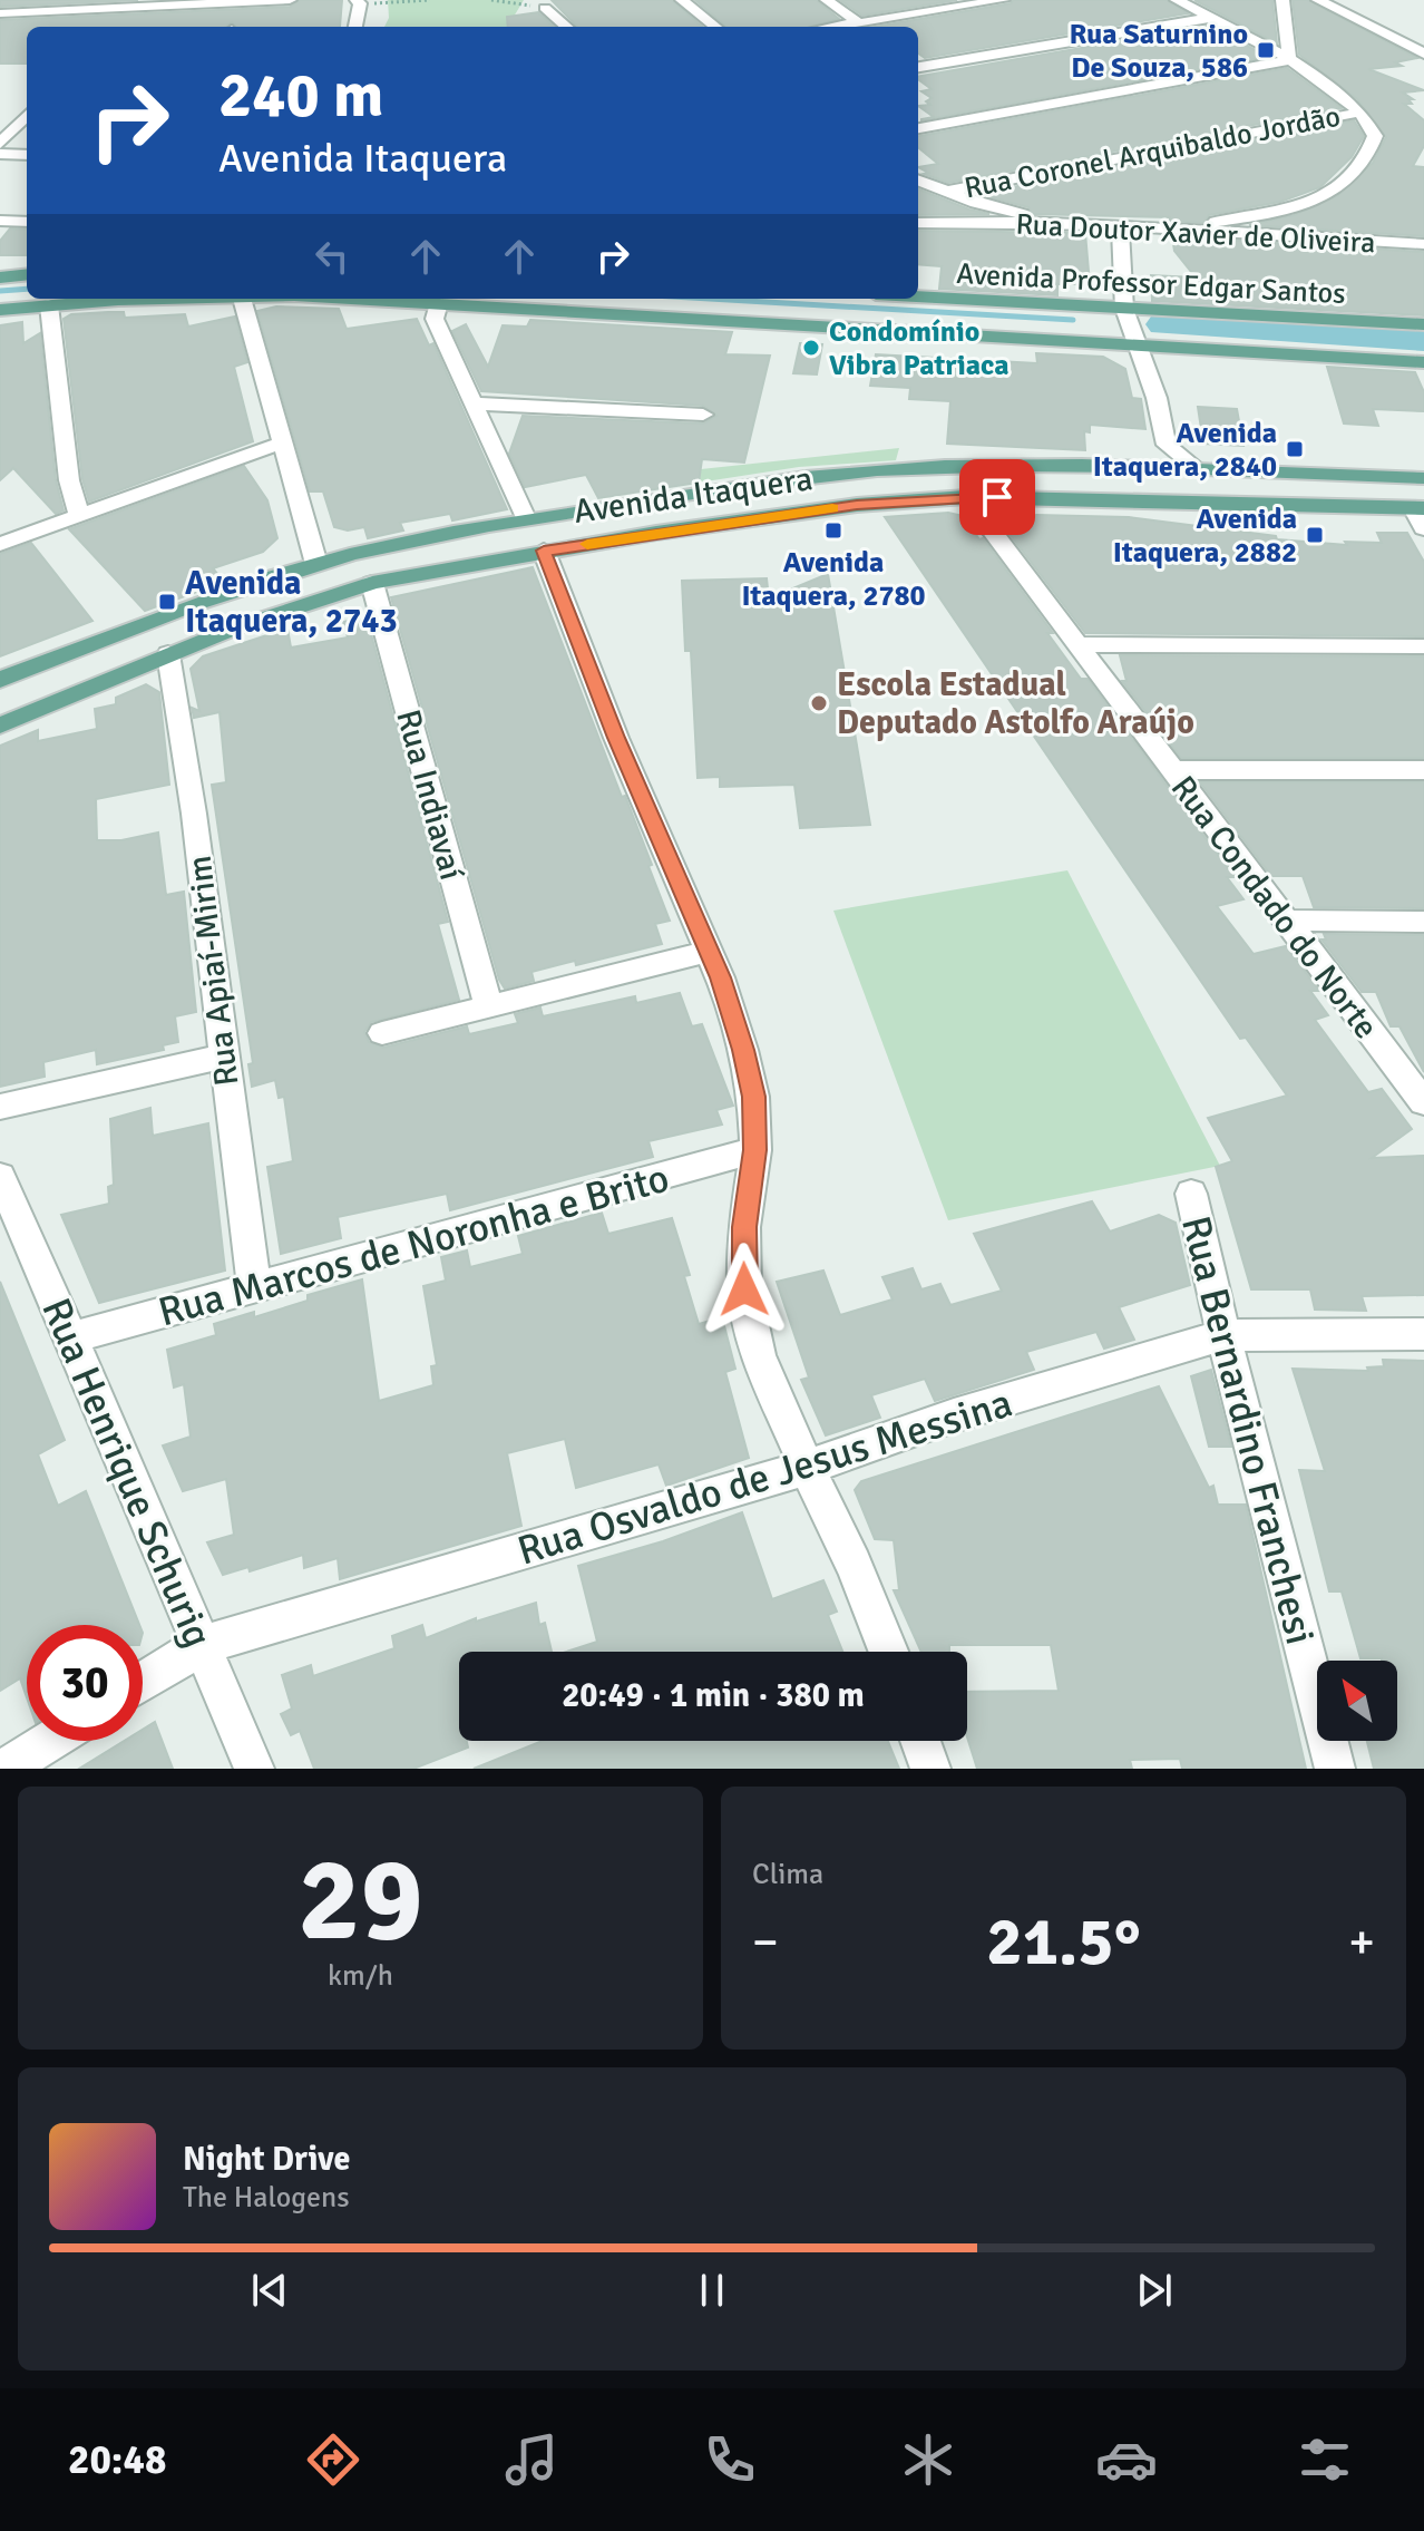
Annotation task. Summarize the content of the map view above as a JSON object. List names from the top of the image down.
{
  "streets": {
    "main road": ["Avenida Professor Edgar Santos", "Avenida Itaquera"],
    "street": [
      "Rua Coronel Arquibaldo Jordão",
      "Rua Doutor Xavier de Oliveira",
      "Rua Indiavaí",
      "Rua Condado do Norte",
      "Rua Apiaí-Mirim",
      "Rua Marcos de Noronha e Brito",
      "Rua Bernardino Franchesi",
      "Rua Henrique Schurig",
      "Rua Osvaldo de Jesus Messina"
    ]
  },
  "crossings": [
    ["Avenida Itaquera", "Rua Indiavaí"],
    ["Avenida Itaquera", "Rua Condado do Norte"],
    ["Avenida Itaquera", "Rua Apiaí-Mirim"],
    ["Rua Apiaí-Mirim", "Rua Marcos de Noronha e Brito"],
    ["Rua Marcos de Noronha e Brito", "Rua Henrique Schurig"],
    ["Rua Bernardino Franchesi", "Rua Osvaldo de Jesus Messina"],
    ["Rua Henrique Schurig", "Rua Osvaldo de Jesus Messina"]
  ],
  "places": {
    "transit": [
      "Rua Saturnino De Souza, 586",
      "Avenida Itaquera, 2840",
      "Avenida Itaquera, 2780",
      "Avenida Itaquera, 2882",
      "Avenida Itaquera, 2743"
    ],
    "other": ["Condomínio Vibra Patriaca", "Escola Estadual Deputado Astolfo Araújo"]
  },
  "north": "top left",
  "page": {
    "turn": ["240 m", "Avenida Itaquera"],
    "limit": "30",
    "trip": "20:49 · 1 min · 380 m",
    "tile": [
      ["29", "km/h"],
      "Clima"
    ],
    "heat": ["−", "21.5°", "+"],
    "song": ["Night Drive", "The Halogens"],
    "tabs": "20:48"
  }
}
